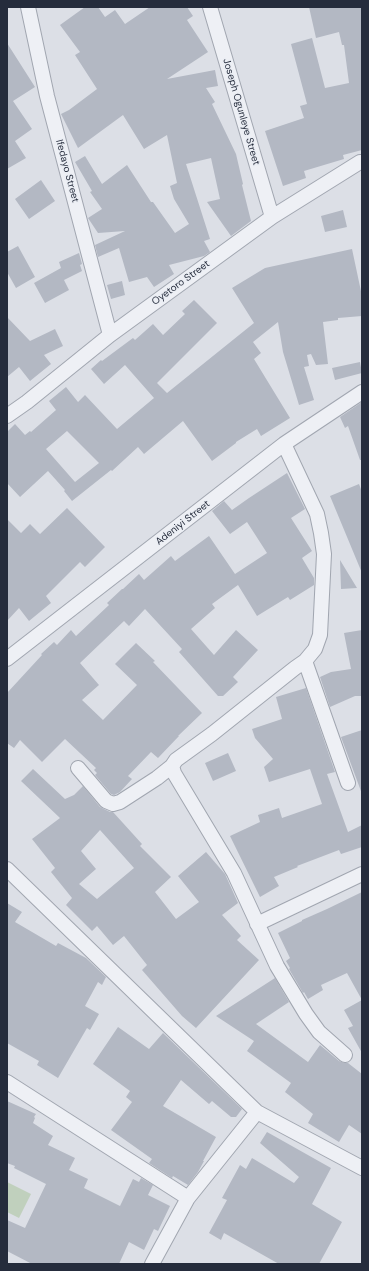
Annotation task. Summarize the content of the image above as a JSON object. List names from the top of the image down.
{
  "streets": {
    "street": [
      "Joseph Ogunleye Street",
      "Ifedayo Street",
      "Oyetoro Street",
      "Adeniyi Street"
    ]
  },
  "crossings": [
    ["Joseph Ogunleye Street", "Oyetoro Street"],
    ["Ifedayo Street", "Oyetoro Street"]
  ]
}
